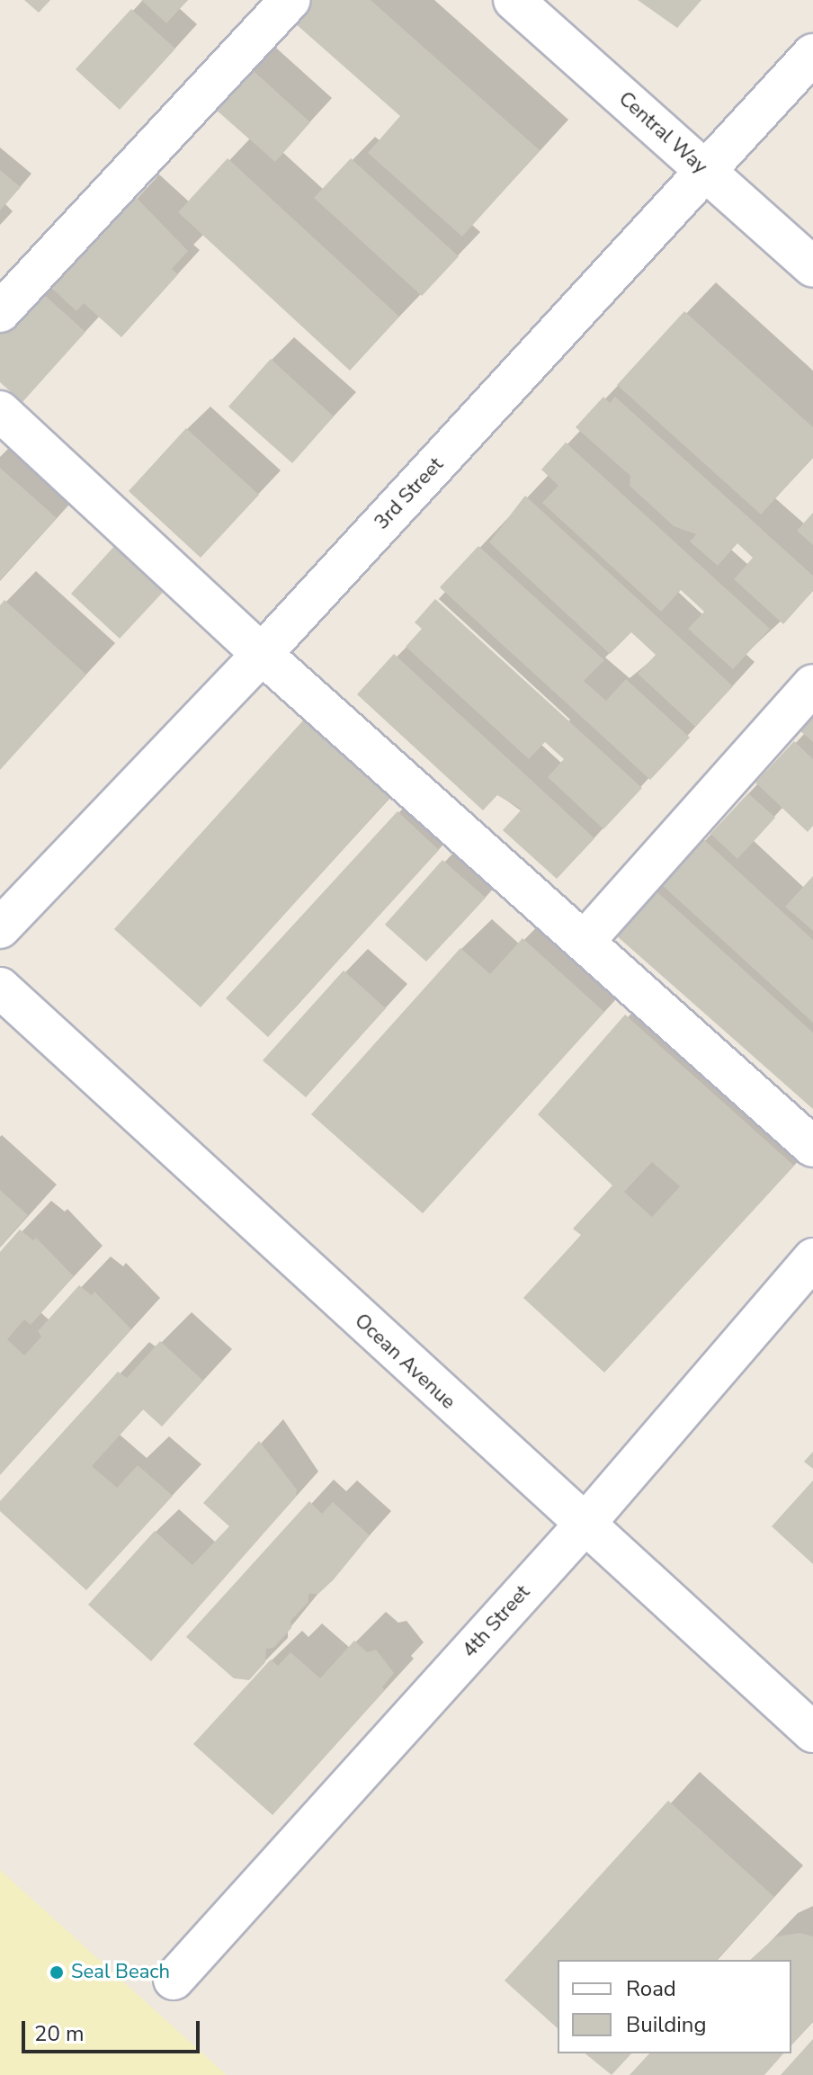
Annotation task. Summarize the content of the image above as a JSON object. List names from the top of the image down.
{
  "streets": {
    "street": [
      "Central Way",
      "3rd Street",
      "Ocean Avenue",
      "4th Street"
    ]
  },
  "crossings": [
    ["Central Way", "3rd Street"],
    ["Ocean Avenue", "4th Street"]
  ],
  "places": ["Seal Beach"],
  "legend": ["Road", "Building"],
  "scale_bar": "20 m"
}
